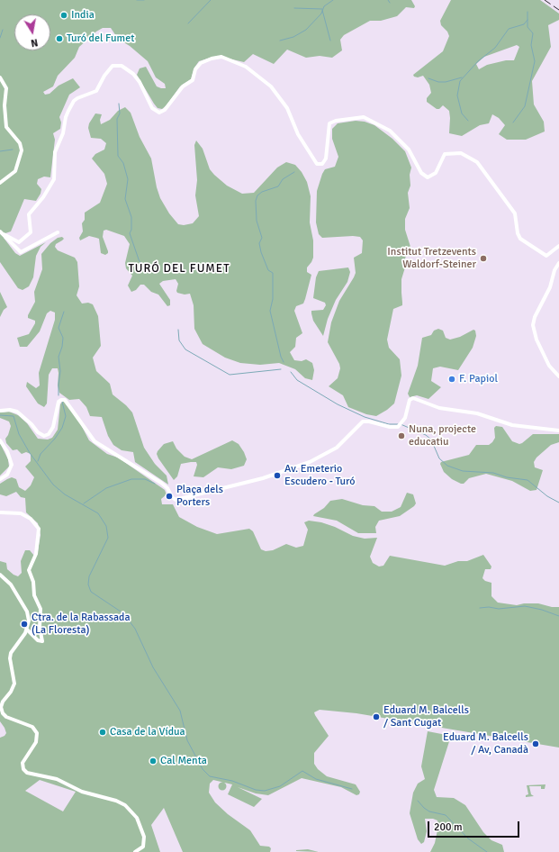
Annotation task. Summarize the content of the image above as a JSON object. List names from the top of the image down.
{
  "districts": ["TURÓ DEL FUMET"],
  "places": [
    "India",
    "Turó del Fumet",
    "Institut Tretzevents Waldorf-Steiner",
    "F. Papiol",
    "Nuna, projecte educatiu",
    "Av. Emeterio Escudero - Turó",
    "Plaça dels Porters",
    "Ctra. de la Rabassada (La Floresta)",
    "Eduard M. Balcells / Sant Cugat",
    "Casa de la Vídua",
    "Eduard M. Balcells / Av, Canadà",
    "Cal Menta"
  ],
  "scale_bar": "200 m",
  "north": "bottom"
}
